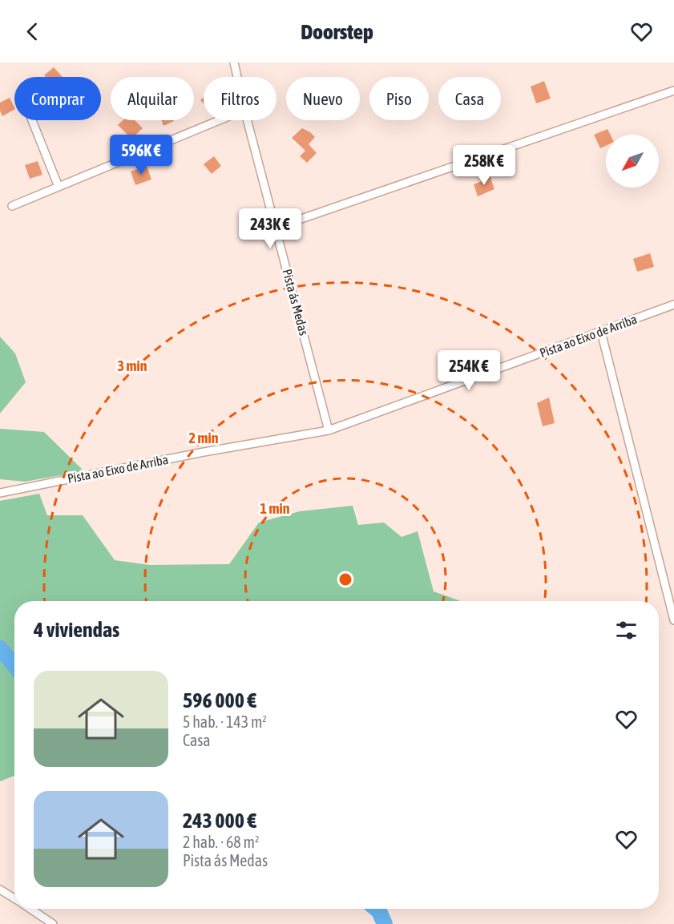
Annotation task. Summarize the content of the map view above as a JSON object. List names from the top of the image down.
{
  "streets": {
    "street": ["Pista ás Medas", "Pista ao Eixo de Arriba"]
  },
  "crossings": [
    ["Pista ás Medas", "Pista ao Eixo de Arriba"]
  ],
  "north": "bottom left",
  "page": {
    "header": "Doorstep",
    "chip": [
      "Comprar",
      "Alquilar",
      "Filtros",
      "Nuevo",
      "Piso",
      "Casa"
    ],
    "price": [
      "596K €",
      "258K €",
      "243K €",
      "254K €"
    ],
    "heading": "4 viviendas",
    "list": [
      {
        "name": "596 000 €",
        "note": "5 hab. · 143 m² · Casa"
      },
      {
        "name": "243 000 €",
        "note": "2 hab. · 68 m² · Pista ás Medas"
      }
    ]
  },
  "rings": ["3 min", "2 min", "1 min"]
}
